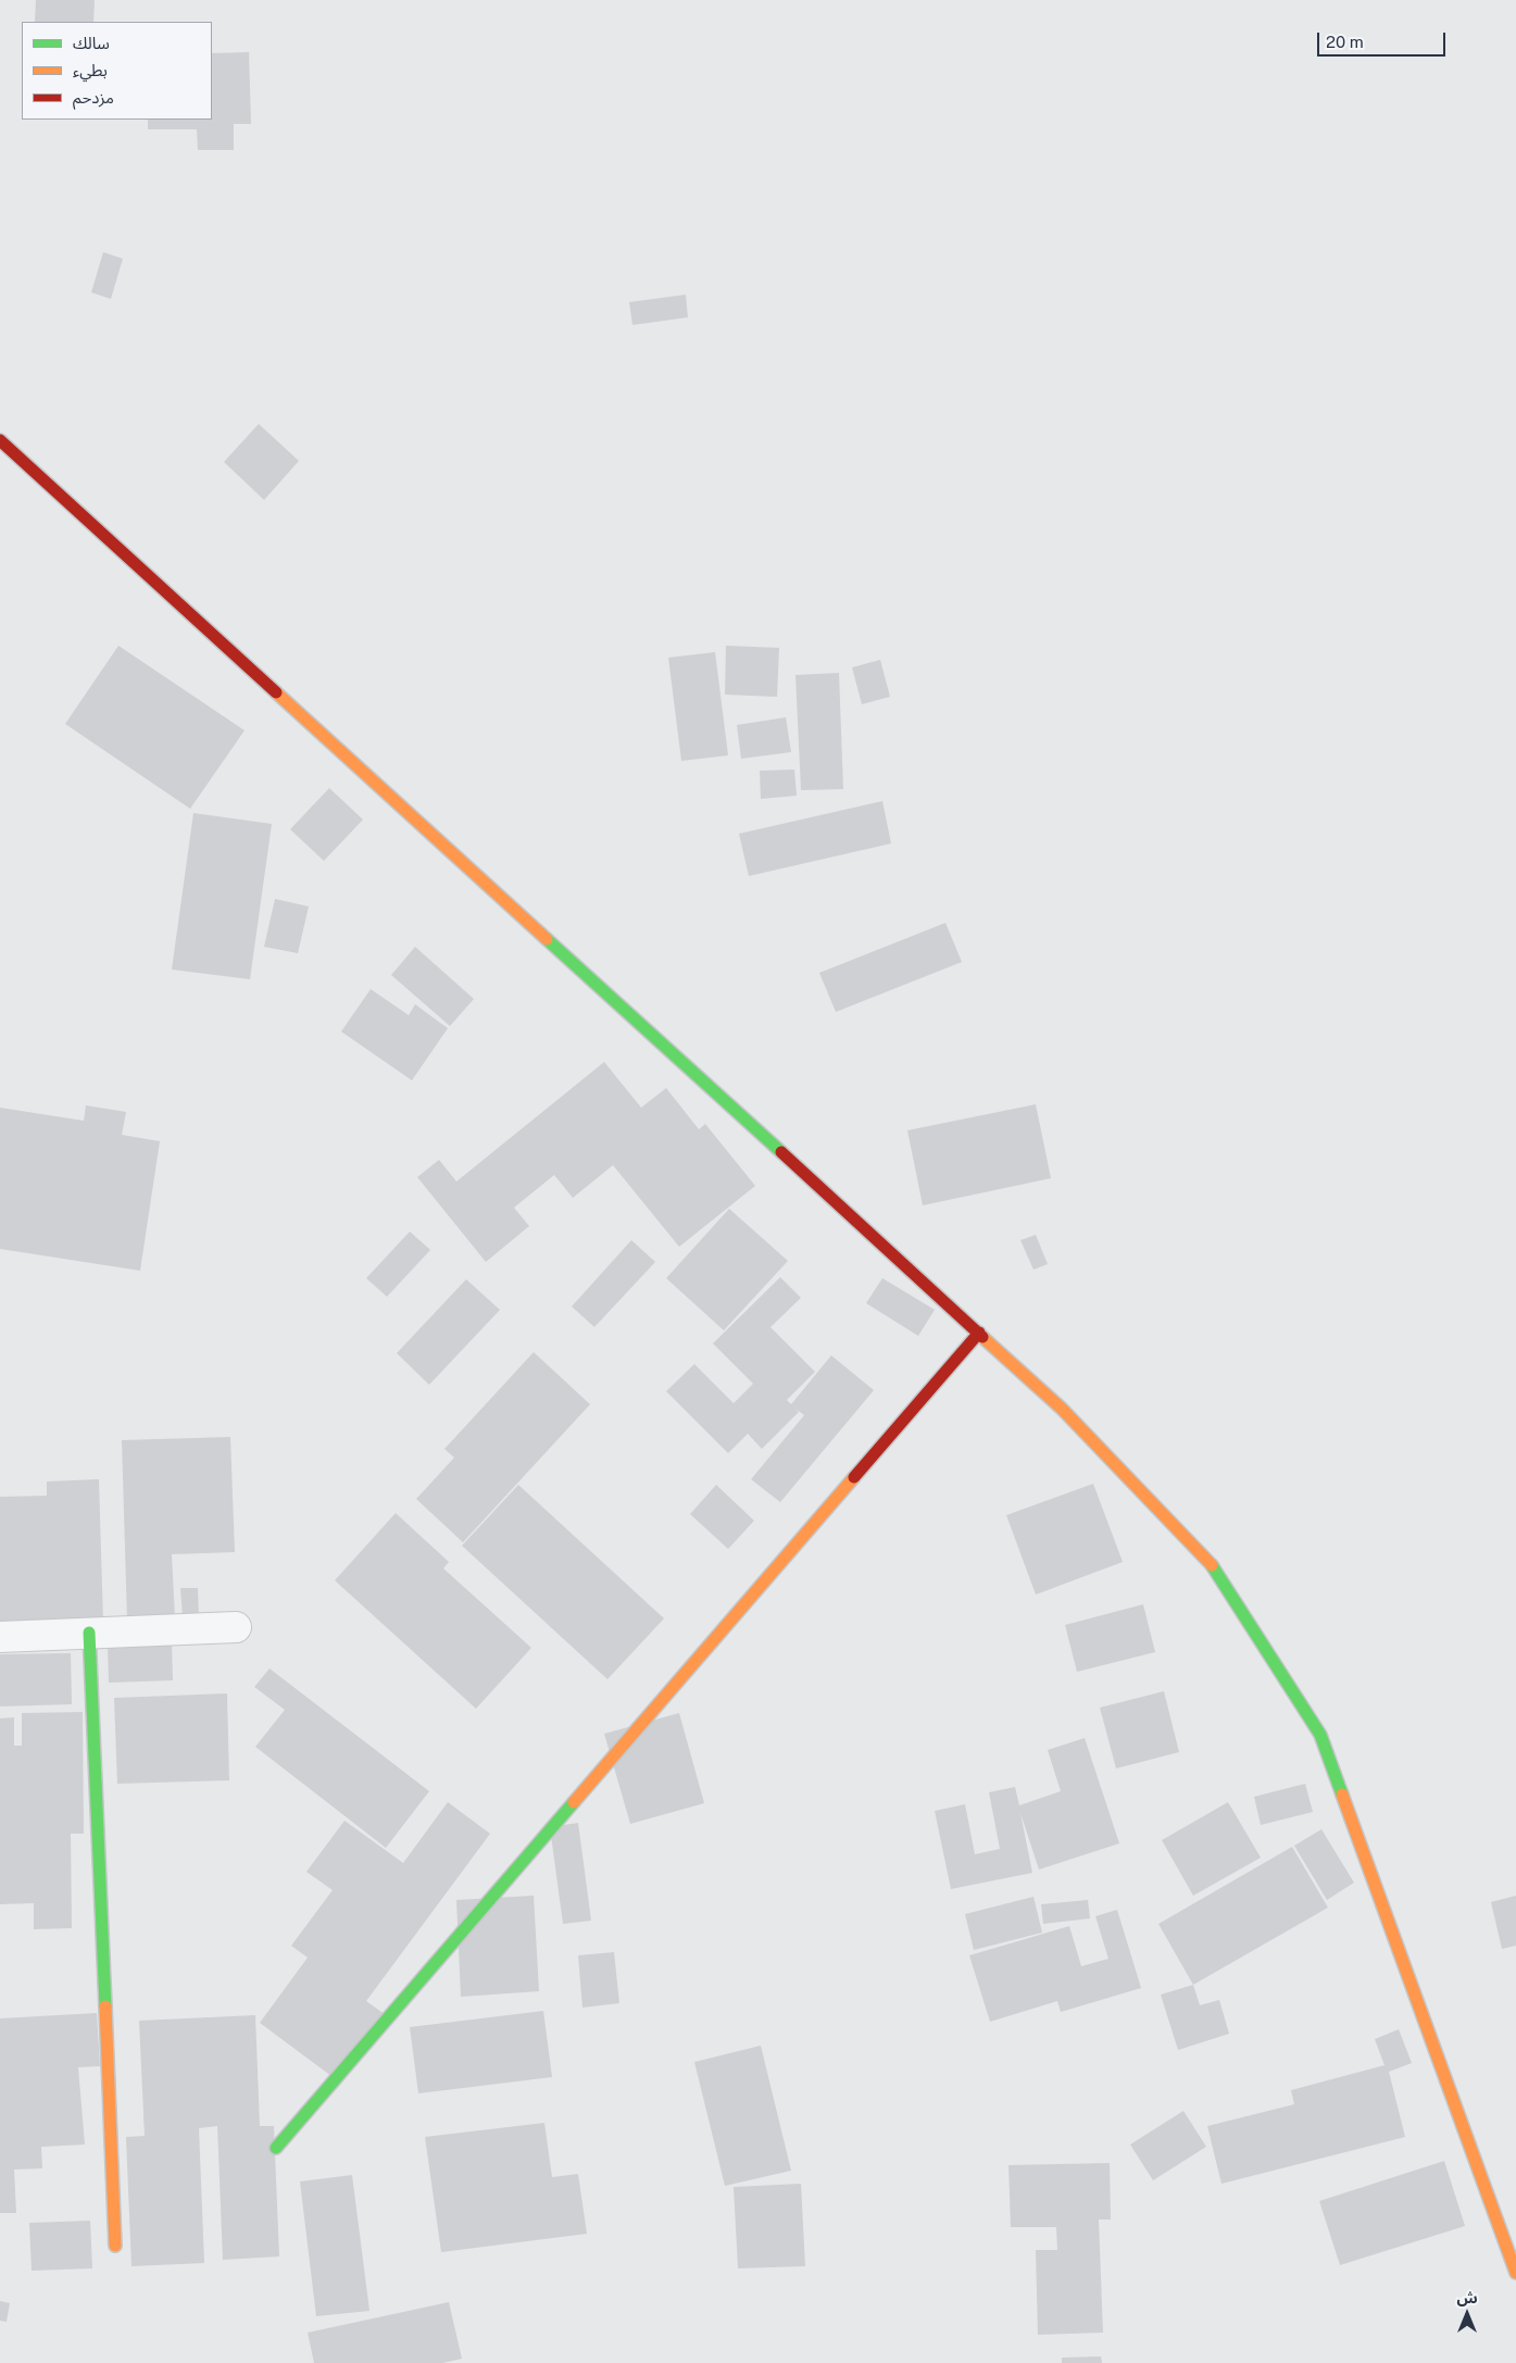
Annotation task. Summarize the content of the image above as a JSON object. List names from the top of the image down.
{
  "legend": ["سالك", "بطيء", "مزدحم"],
  "scale_bar": "20 m",
  "north": "top"
}
